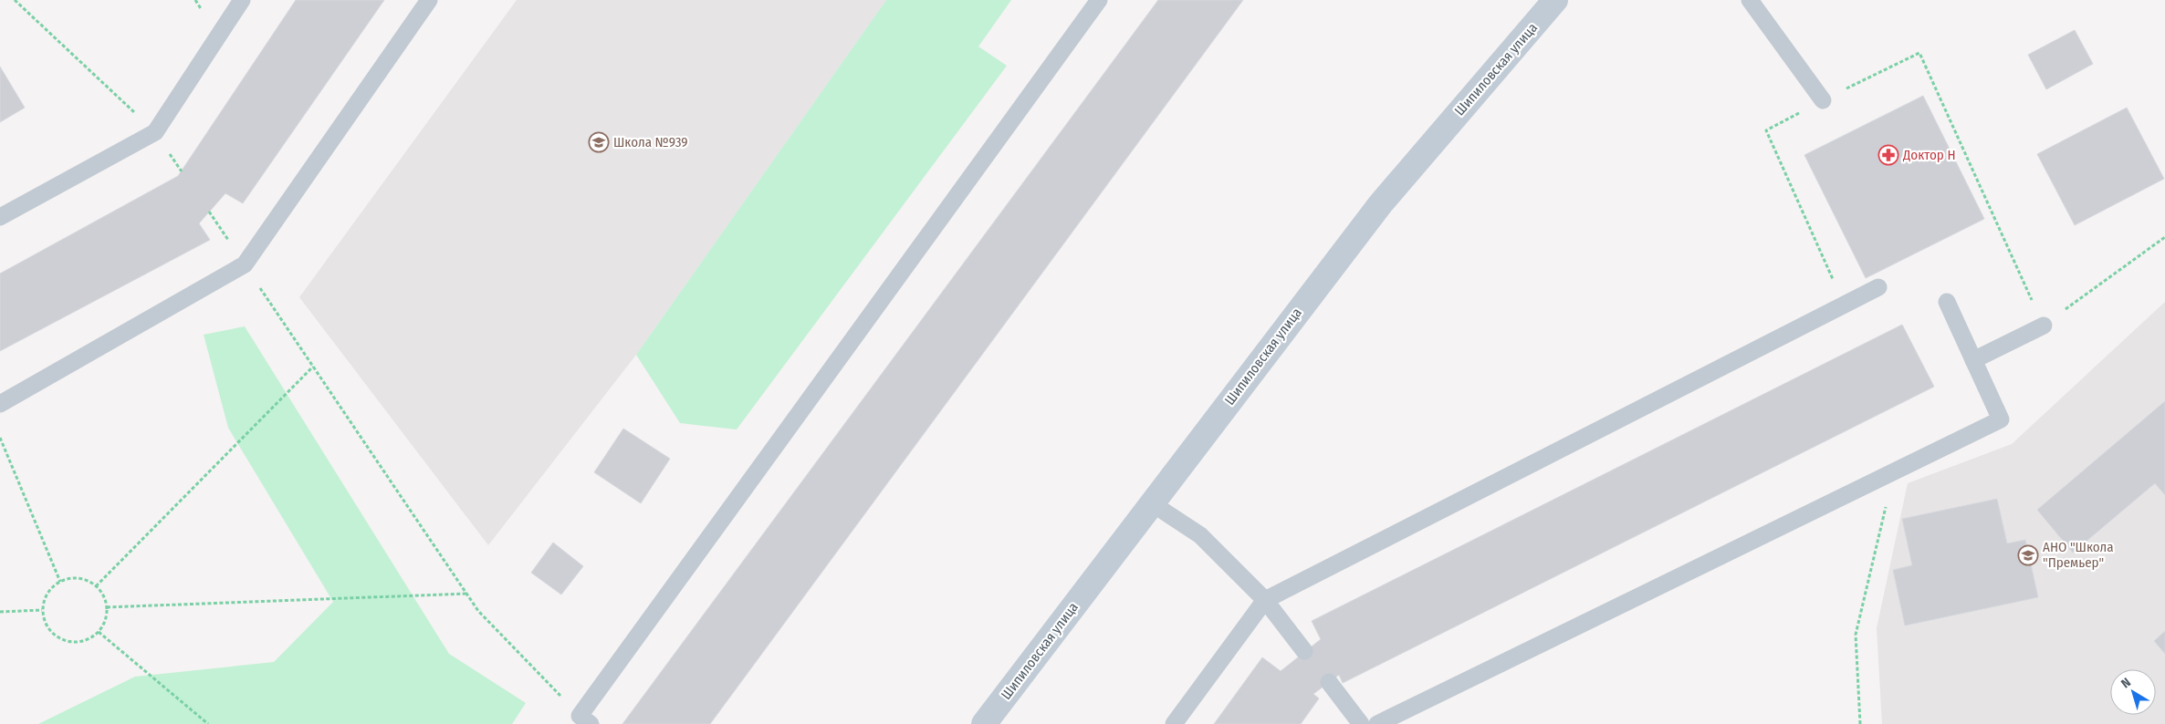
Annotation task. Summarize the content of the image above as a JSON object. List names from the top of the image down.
{
  "streets": {
    "main road": ["Шипиловская улица"]
  },
  "places": {
    "school or university": ["Школа №939", "АНО \"Школа \"Премьер\""],
    "pharmacy": ["Доктор Н"]
  },
  "north": "top left"
}
